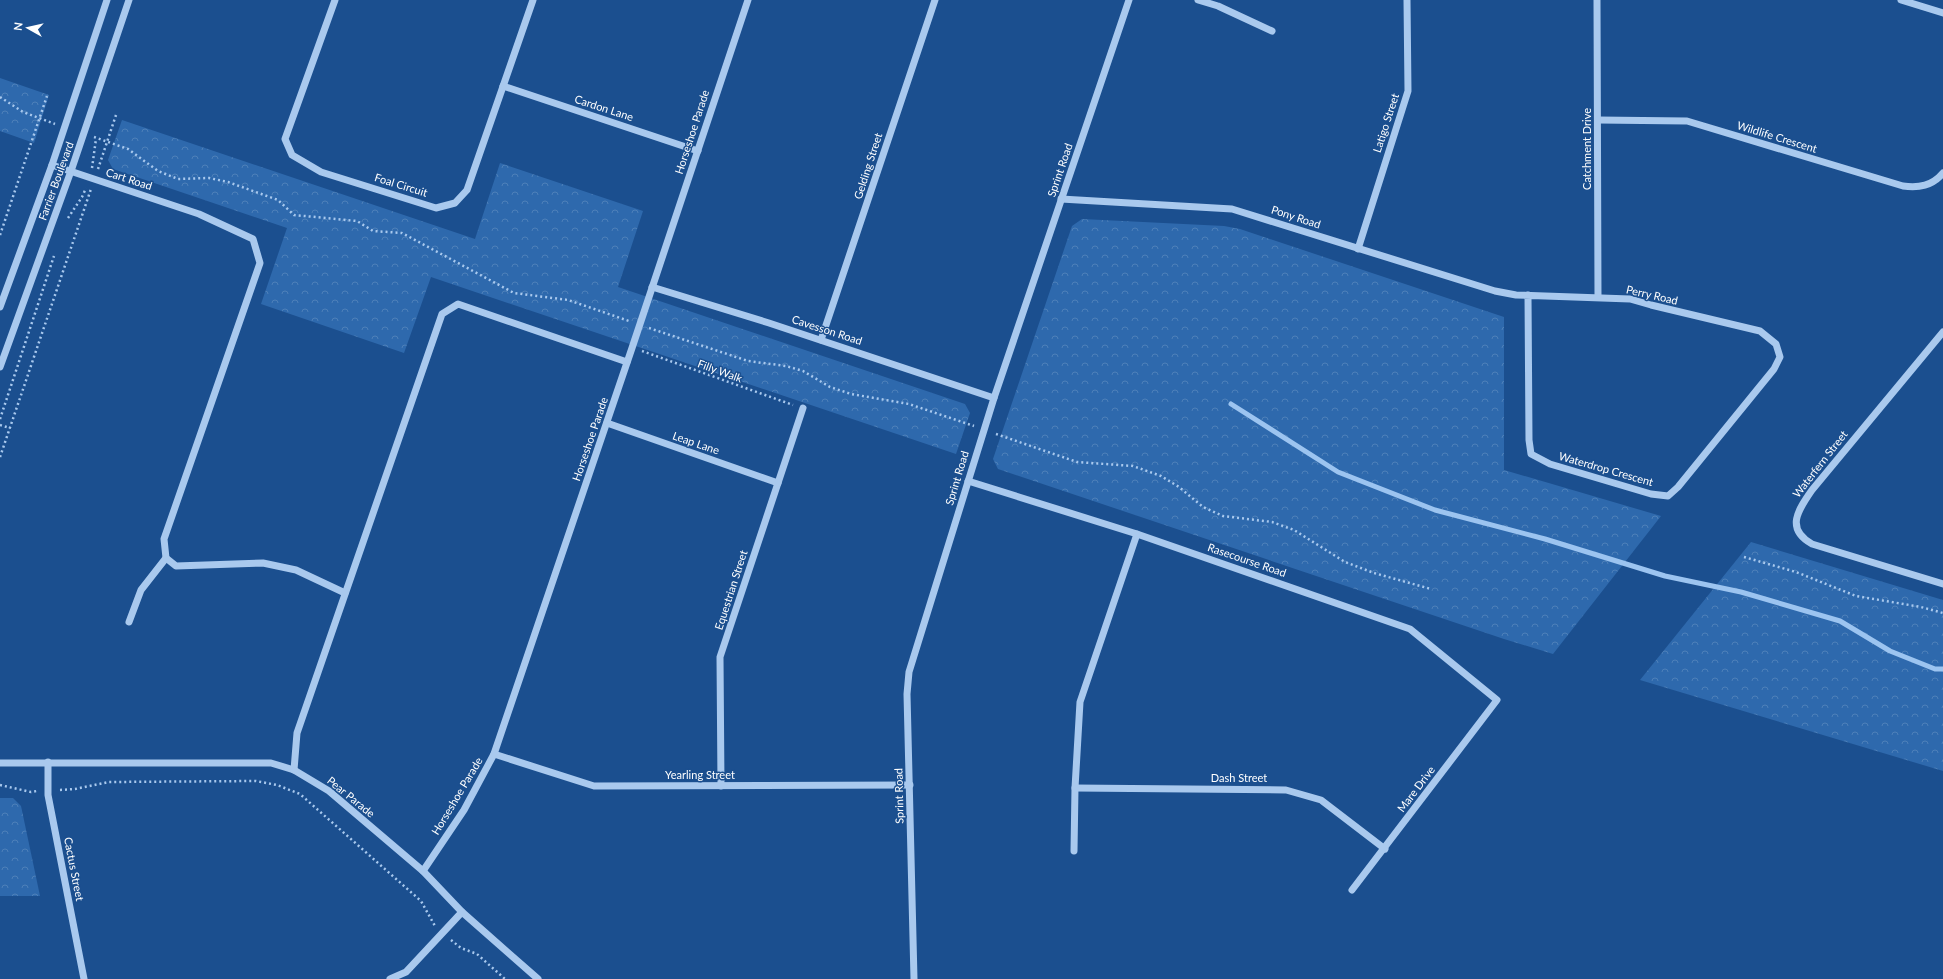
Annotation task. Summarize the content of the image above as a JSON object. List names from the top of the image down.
{
  "streets": {
    "street": [
      "Cardon Lane",
      "Latigo Street",
      "Horseshoe Parade",
      "Wildlife Crescent",
      "Catchment Drive",
      "Gelding Street",
      "Sprint Road",
      "Cart Road",
      "Farrier Boulevard",
      "Foal Circuit",
      "Pony Road",
      "Perry Road",
      "Cavesson Road",
      "Leap Lane",
      "Waterfern Street",
      "Waterdrop Crescent",
      "Rasecourse Road",
      "Equestrian Street",
      "Yearling Street",
      "Dash Street",
      "Mare Drive",
      "Pear Parade",
      "Cactus Street"
    ],
    "path": ["Filly Walk"]
  },
  "crossings": [
    ["Cardon Lane", "Horseshoe Parade"],
    ["Cardon Lane", "Foal Circuit"],
    ["Latigo Street", "Pony Road"],
    ["Horseshoe Parade", "Cavesson Road"],
    ["Horseshoe Parade", "Filly Walk"],
    ["Horseshoe Parade", "Leap Lane"],
    ["Horseshoe Parade", "Yearling Street"],
    ["Horseshoe Parade", "Pear Parade"],
    ["Wildlife Crescent", "Catchment Drive"],
    ["Catchment Drive", "Perry Road"],
    ["Gelding Street", "Cavesson Road"],
    ["Sprint Road", "Pony Road"],
    ["Sprint Road", "Cavesson Road"],
    ["Sprint Road", "Rasecourse Road"],
    ["Sprint Road", "Yearling Street"],
    ["Cart Road", "Farrier Boulevard"],
    ["Pony Road", "Perry Road"],
    ["Perry Road", "Waterdrop Crescent"],
    ["Filly Walk", "Equestrian Street"],
    ["Leap Lane", "Equestrian Street"],
    ["Rasecourse Road", "Mare Drive"],
    ["Equestrian Street", "Yearling Street"],
    ["Dash Street", "Mare Drive"],
    ["Pear Parade", "Cactus Street"]
  ],
  "north": "left"
}
